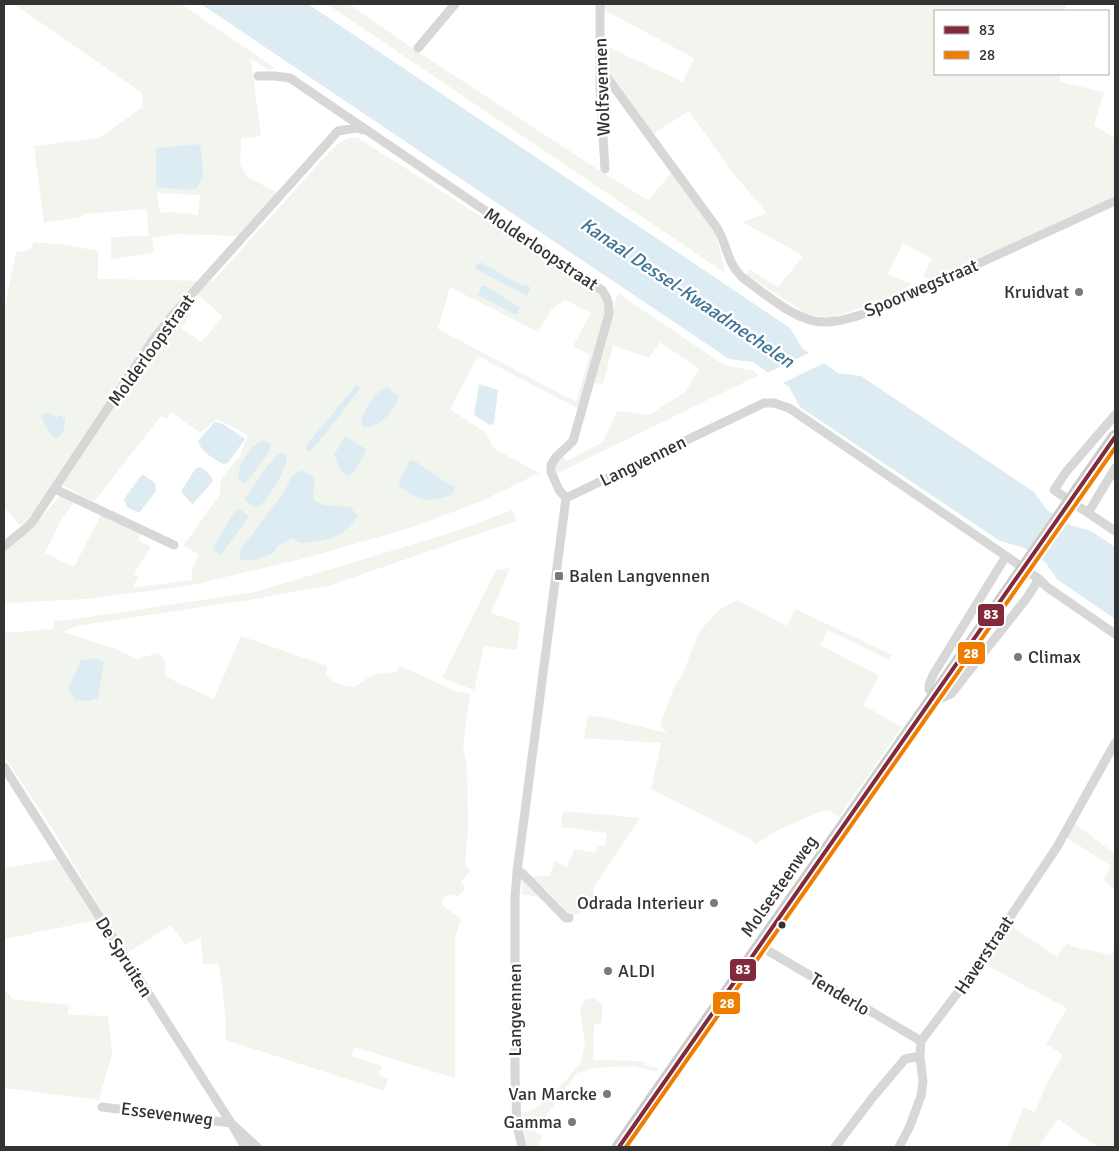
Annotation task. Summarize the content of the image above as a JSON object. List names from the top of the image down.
{
  "streets": {
    "main road": ["Molsesteenweg"],
    "street": [
      "Wolfsvennen",
      "Molderloopstraat",
      "Spoorwegstraat",
      "Langvennen",
      "Haverstraat",
      "De Spruiten",
      "Tenderlo",
      "Essevenweg"
    ]
  },
  "crossings": [
    ["Wolfsvennen", "Spoorwegstraat"],
    ["Molderloopstraat", "Langvennen"],
    ["Molsesteenweg", "Tenderlo"],
    ["Haverstraat", "Tenderlo"],
    ["De Spruiten", "Essevenweg"]
  ],
  "water": ["Kanaal Dessel-Kwaadmechelen"],
  "places": {
    "other": [
      "Kruidvat",
      "Climax",
      "Odrada Interieur",
      "ALDI",
      "Van Marcke",
      "Gamma"
    ],
    "transit": ["Balen Langvennen"]
  },
  "lines": ["transit line 83", "transit line 28"],
  "legend": ["83", "28"]
}
